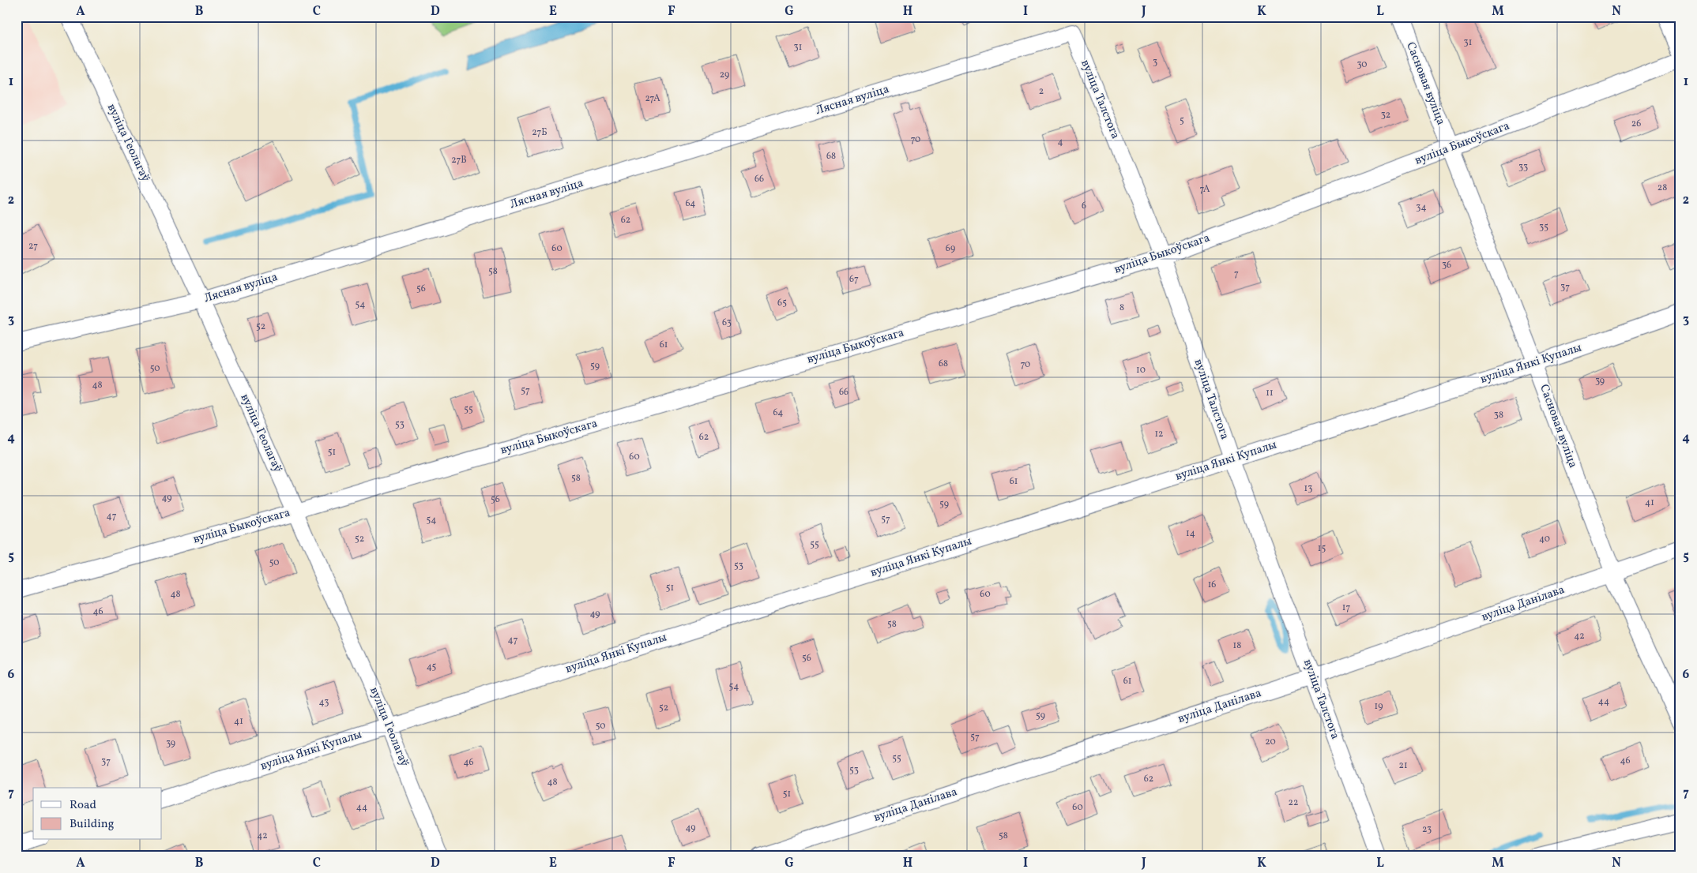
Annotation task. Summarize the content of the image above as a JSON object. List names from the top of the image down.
{
  "streets": {
    "street": [
      "Сасновая вуліца",
      "вуліца Талстога",
      "Лясная вуліца",
      "вуліца Геолагаў",
      "вуліца Быкоўскага",
      "вуліца Янкі Купалы",
      "вуліца Данілава"
    ]
  },
  "crossings": [
    ["Сасновая вуліца", "вуліца Быкоўскага"],
    ["Сасновая вуліца", "вуліца Янкі Купалы"],
    ["Сасновая вуліца", "вуліца Данілава"],
    ["вуліца Талстога", "Лясная вуліца"],
    ["вуліца Талстога", "вуліца Быкоўскага"],
    ["вуліца Талстога", "вуліца Янкі Купалы"],
    ["вуліца Талстога", "вуліца Данілава"],
    ["Лясная вуліца", "вуліца Геолагаў"],
    ["вуліца Геолагаў", "вуліца Быкоўскага"],
    ["вуліца Геолагаў", "вуліца Янкі Купалы"]
  ],
  "house_numbers": [
    "31",
    "31",
    "3",
    "30",
    "29",
    "2",
    "27А",
    "32",
    "5",
    "26",
    "27Б",
    "70",
    "4",
    "68",
    "27В",
    "33",
    "66",
    "28",
    "7А",
    "64",
    "6",
    "34",
    "62",
    "35",
    "27",
    "60",
    "69",
    "36",
    "58",
    "7",
    "67",
    "37",
    "56",
    "65",
    "54",
    "8",
    "63",
    "52",
    "61",
    "68",
    "70",
    "59",
    "50",
    "10",
    "39",
    "48",
    "57",
    "66",
    "11",
    "55",
    "64",
    "38",
    "53",
    "12",
    "62",
    "51",
    "60",
    "58",
    "61",
    "13",
    "49",
    "56",
    "41",
    "59",
    "47",
    "57",
    "54",
    "14",
    "52",
    "40",
    "55",
    "15",
    "50",
    "53",
    "16",
    "51",
    "48",
    "60",
    "17",
    "46",
    "49",
    "58",
    "42",
    "47",
    "18",
    "56",
    "45",
    "61",
    "54",
    "44",
    "43",
    "19",
    "52",
    "59",
    "41",
    "50",
    "57",
    "20",
    "39",
    "55",
    "46",
    "37",
    "46",
    "21",
    "53",
    "62",
    "48",
    "51",
    "22",
    "44",
    "60",
    "49",
    "23",
    "42",
    "58"
  ],
  "legend": ["Road", "Building"],
  "grid": {
    "columns": [
      "A",
      "B",
      "C",
      "D",
      "E",
      "F",
      "G",
      "H",
      "I",
      "J",
      "K",
      "L",
      "M",
      "N"
    ],
    "rows": [
      "1",
      "2",
      "3",
      "4",
      "5",
      "6",
      "7"
    ]
  }
}
